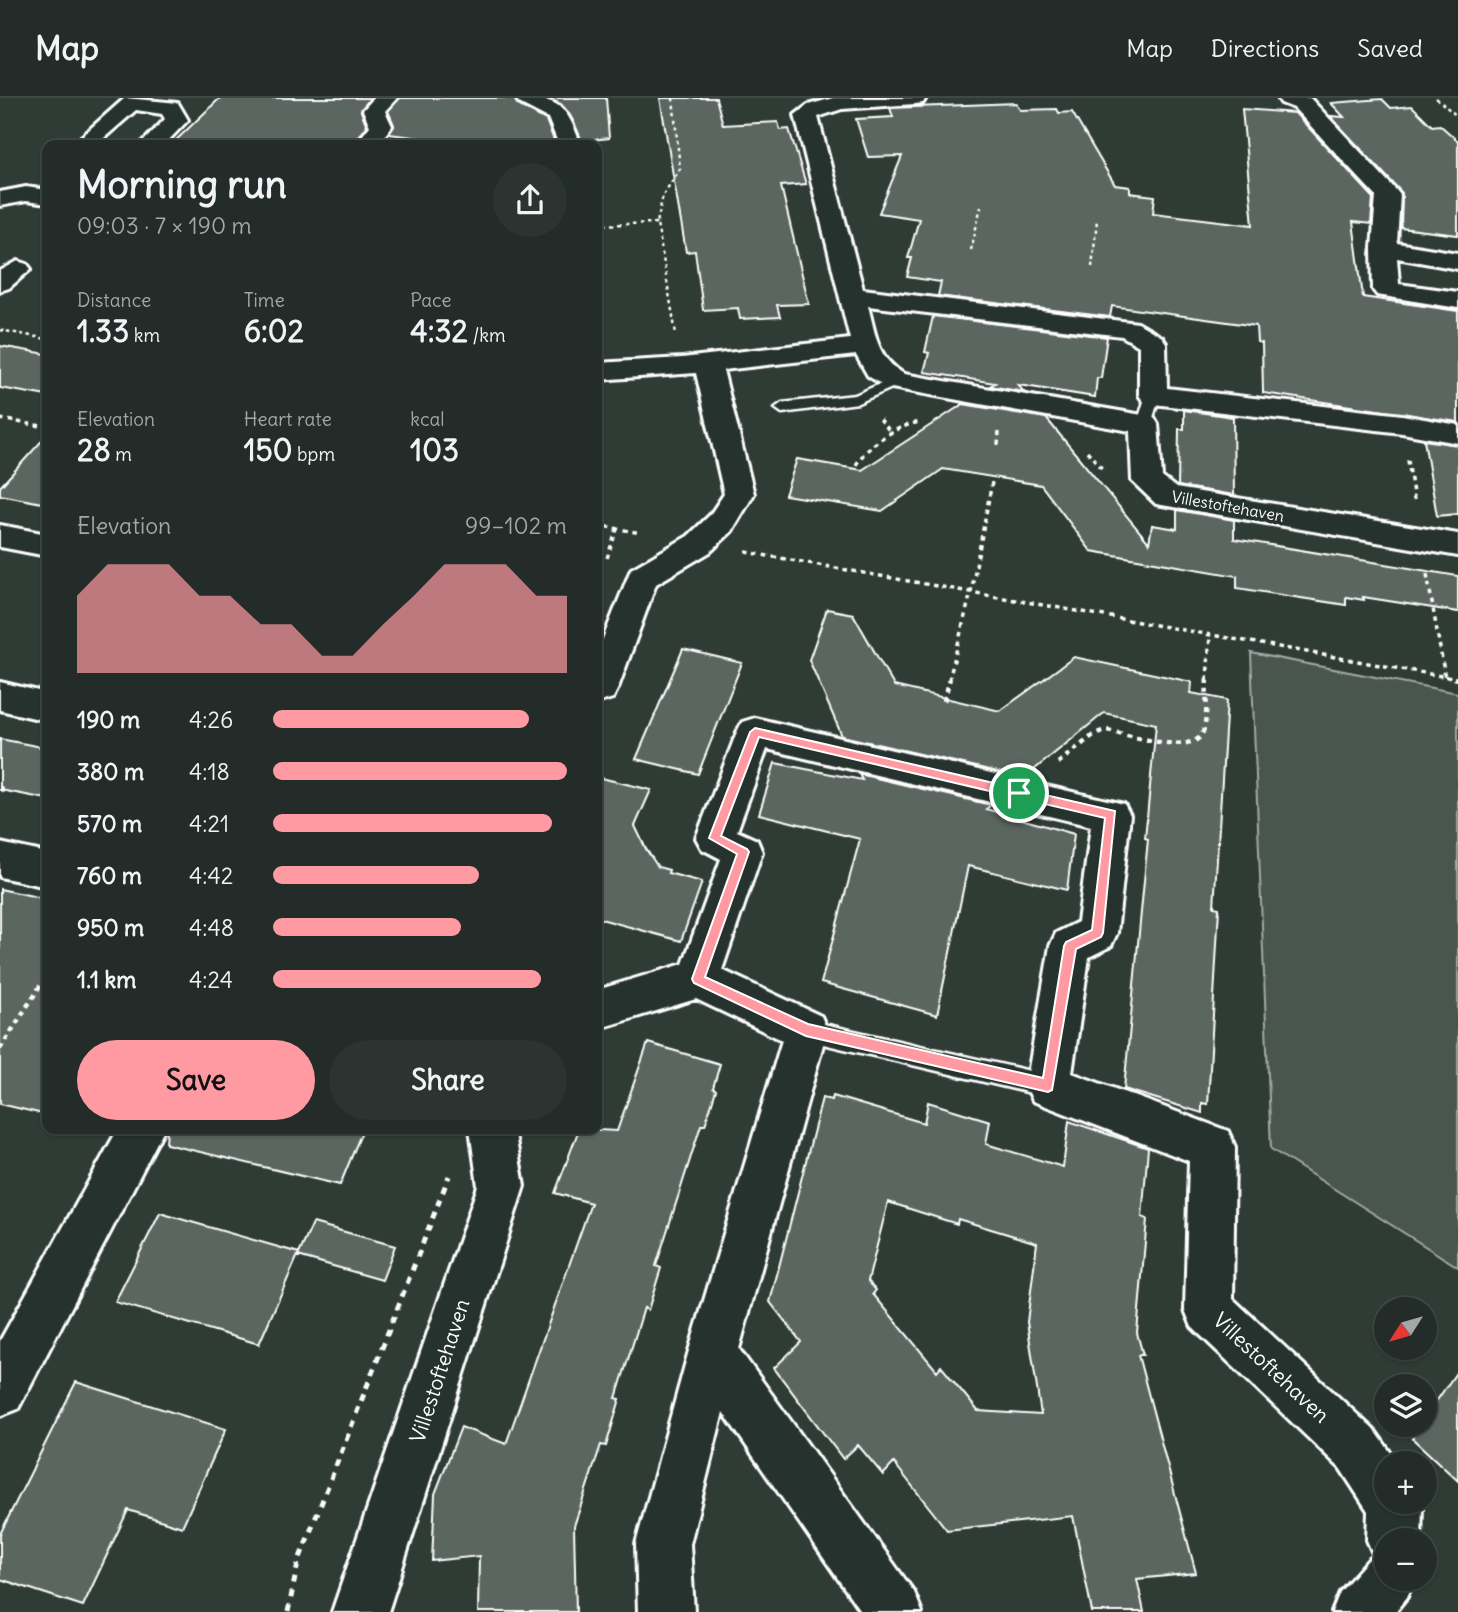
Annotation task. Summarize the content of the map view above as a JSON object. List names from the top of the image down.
{
  "streets": {
    "street": ["Villestoftehaven"]
  },
  "north": "bottom left",
  "page": {
    "header": "Map",
    "nav": ["Map", "Directions", "Saved"],
    "heading": ["Morning run", "09:03 · 7 × 190 m"],
    "stats": [
      ["Distance", "1.33 km"],
      ["Time", "6:02"],
      ["Pace", "4:32 /km"],
      ["Elevation", "28 m"],
      ["Heart rate", "150 bpm"],
      ["kcal", "103"]
    ],
    "chart": ["Elevation", "99–102 m"],
    "list": [
      {
        "name": "190 m",
        "note": "4:26"
      },
      {
        "name": "380 m",
        "note": "4:18"
      },
      {
        "name": "570 m",
        "note": "4:21"
      },
      {
        "name": "760 m",
        "note": "4:42"
      },
      {
        "name": "950 m",
        "note": "4:48"
      },
      {
        "name": "1.1 km",
        "note": "4:24"
      }
    ],
    "buttons": ["Save", "Share"],
    "map_buttons": ["+", "−"]
  }
}
